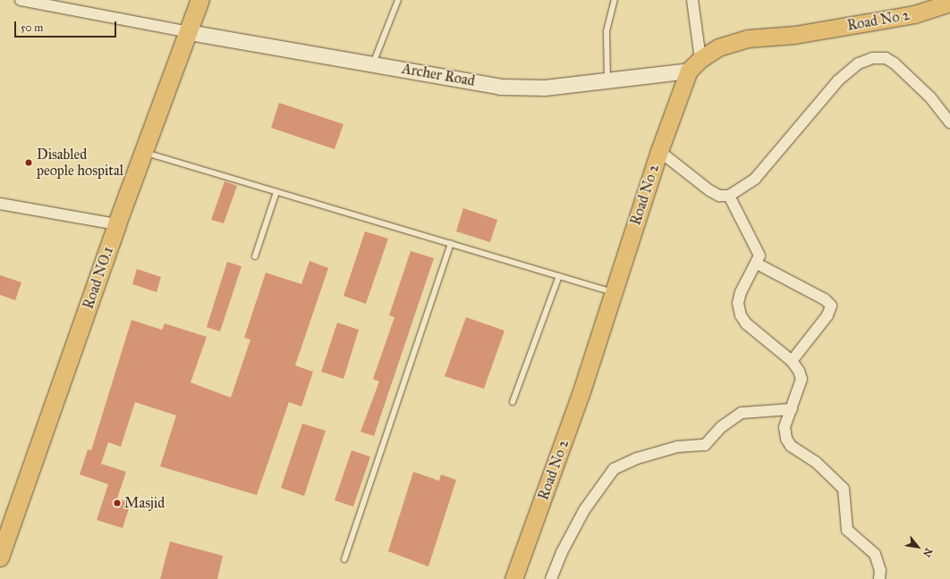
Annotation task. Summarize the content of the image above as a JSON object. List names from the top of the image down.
{
  "streets": {
    "highway": ["Road NO.1"],
    "main road": ["Road No 2", "Archer Road"]
  },
  "crossings": [
    ["Road No 2", "Archer Road"],
    ["Archer Road", "Road NO.1"]
  ],
  "places": ["Disabled people hospital", "Masjid"],
  "scale_bar": "50 m",
  "north": "bottom right"
}
